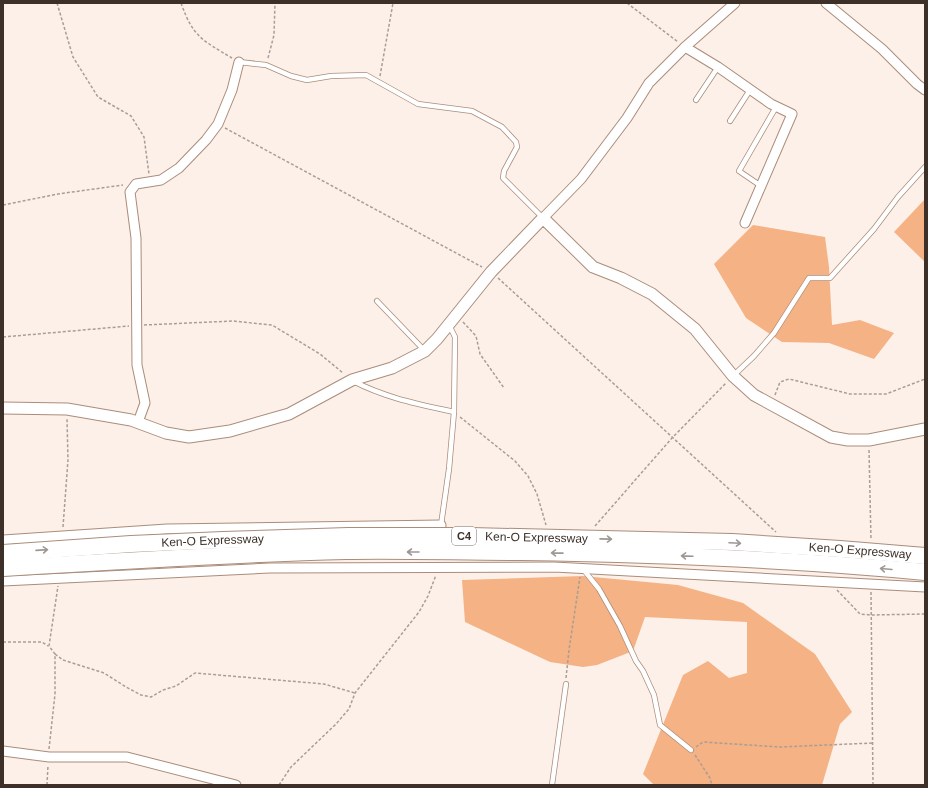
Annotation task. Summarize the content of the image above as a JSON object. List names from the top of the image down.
{
  "streets": {
    "highway": ["C4", "Ken-O Expressway"]
  }
}
